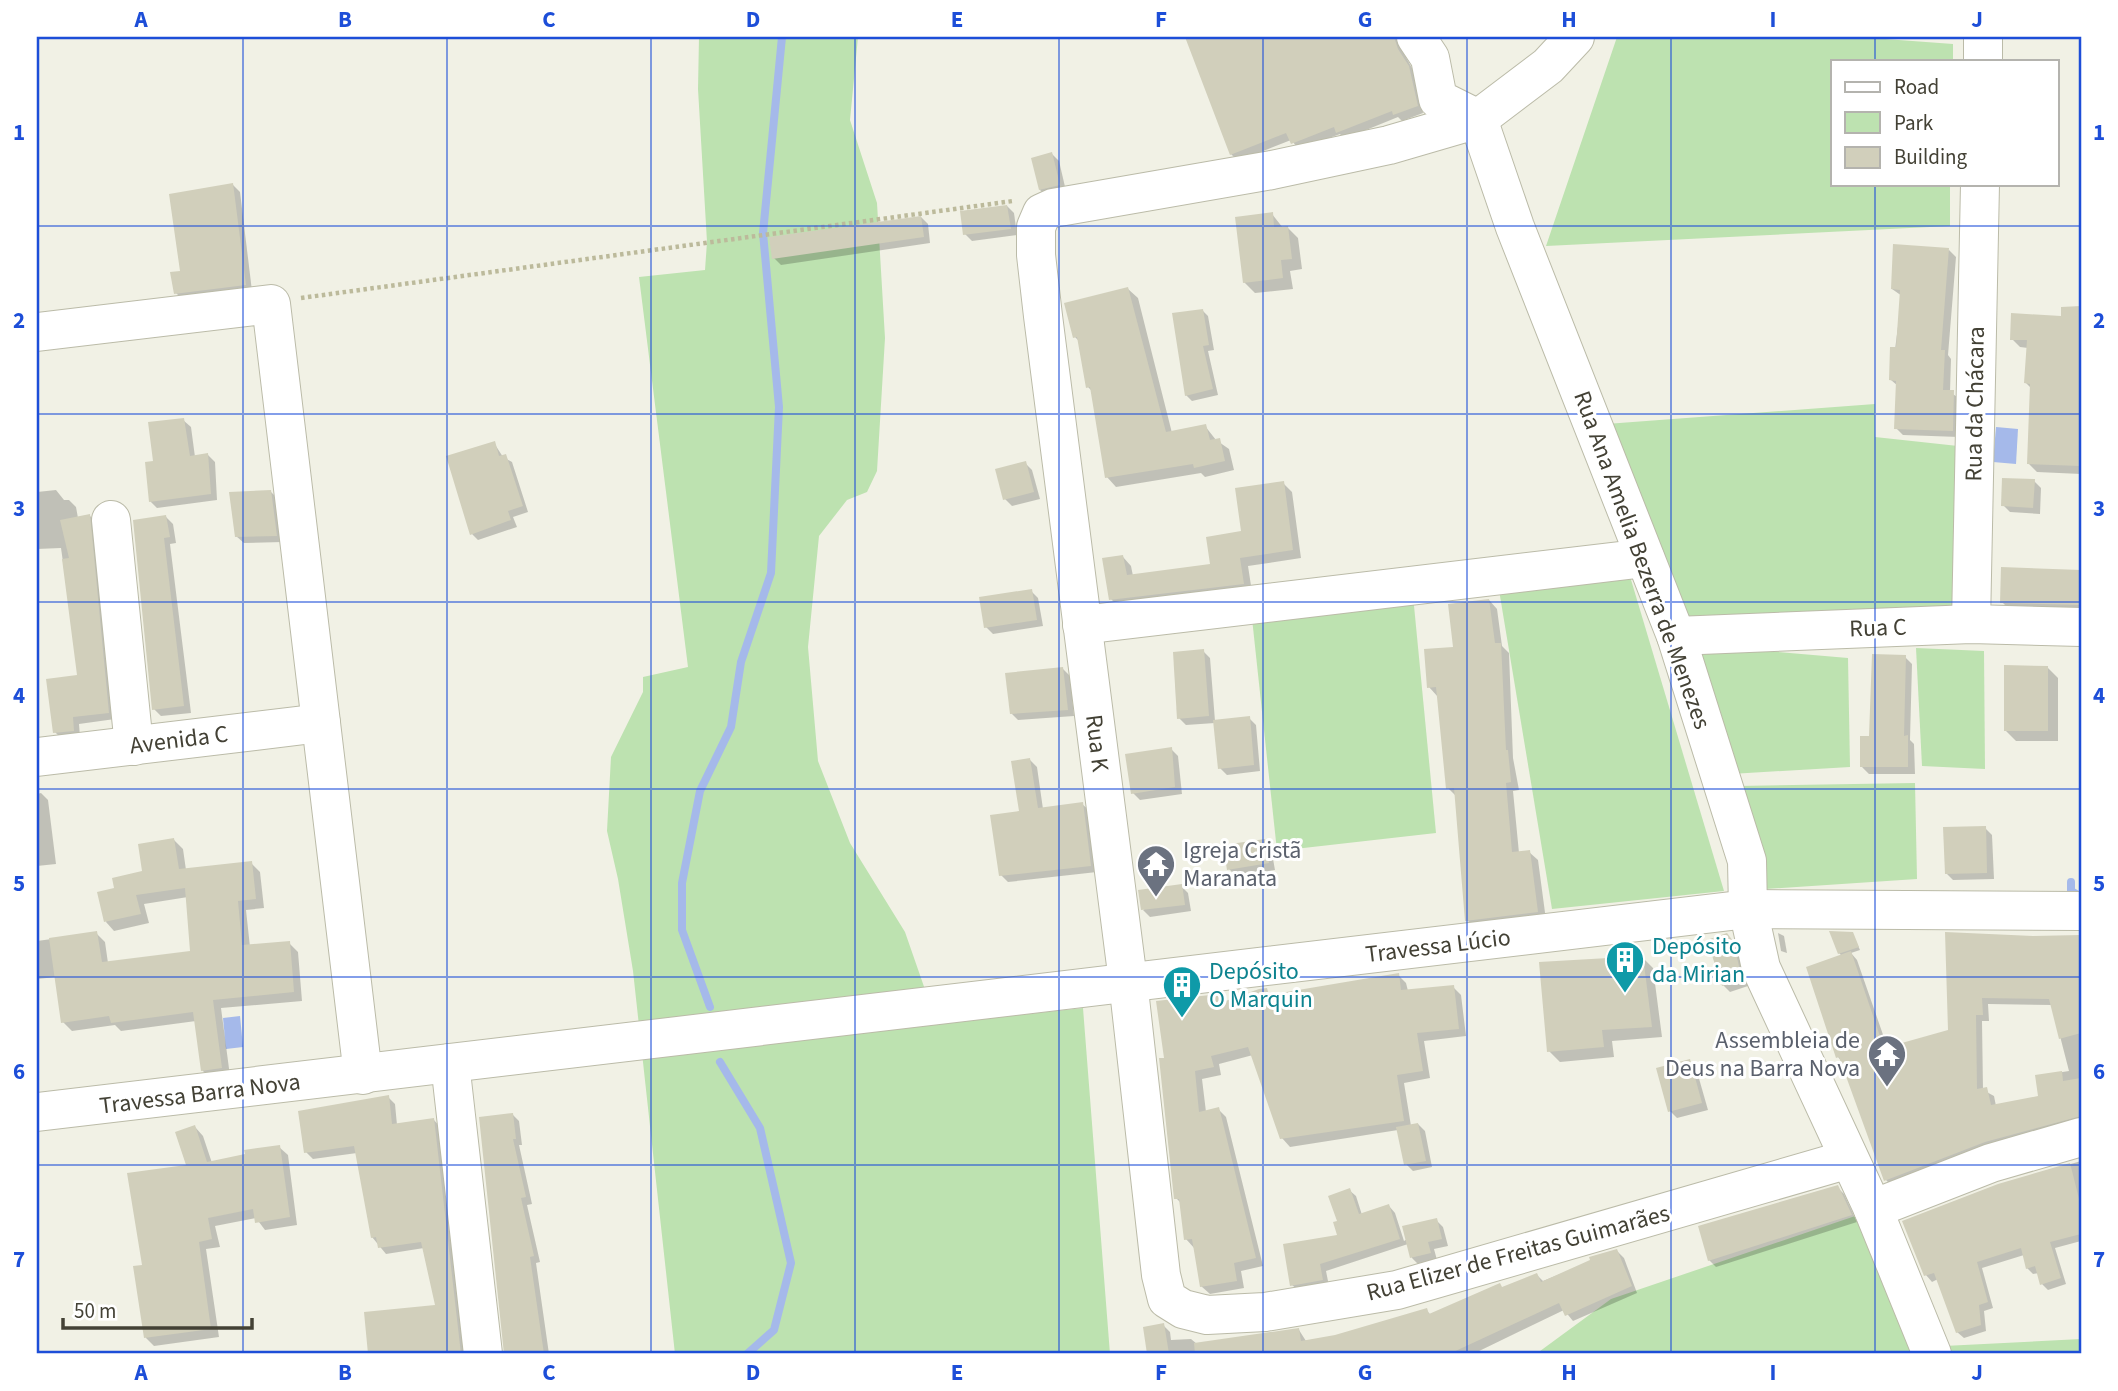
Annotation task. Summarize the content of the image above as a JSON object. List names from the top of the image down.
{
  "streets": {
    "street": [
      "Rua da Chácara",
      "Rua Ana Amelia Bezerra de Menezes",
      "Rua C",
      "Avenida C",
      "Rua K",
      "Travessa Lúcio",
      "Travessa Barra Nova",
      "Rua Elizer de Freitas Guimarães"
    ]
  },
  "crossings": [
    ["Rua da Chácara", "Rua C"],
    ["Rua Ana Amelia Bezerra de Menezes", "Rua C"],
    ["Rua Ana Amelia Bezerra de Menezes", "Travessa Lúcio"],
    ["Rua Ana Amelia Bezerra de Menezes", "Rua Elizer de Freitas Guimarães"],
    ["Rua K", "Travessa Lúcio"],
    ["Rua K", "Rua Elizer de Freitas Guimarães"],
    ["Travessa Lúcio", "Travessa Barra Nova"]
  ],
  "places": {
    "temple": ["Igreja Cristã Maranata", "Assembleia de Deus na Barra Nova"],
    "building": ["Depósito da Mirian", "Depósito O Marquin"]
  },
  "legend": ["Road", "Park", "Building"],
  "scale_bar": "50 m",
  "grid": {
    "columns": [
      "A",
      "B",
      "C",
      "D",
      "E",
      "F",
      "G",
      "H",
      "I",
      "J"
    ],
    "rows": [
      "1",
      "2",
      "3",
      "4",
      "5",
      "6",
      "7"
    ]
  }
}
